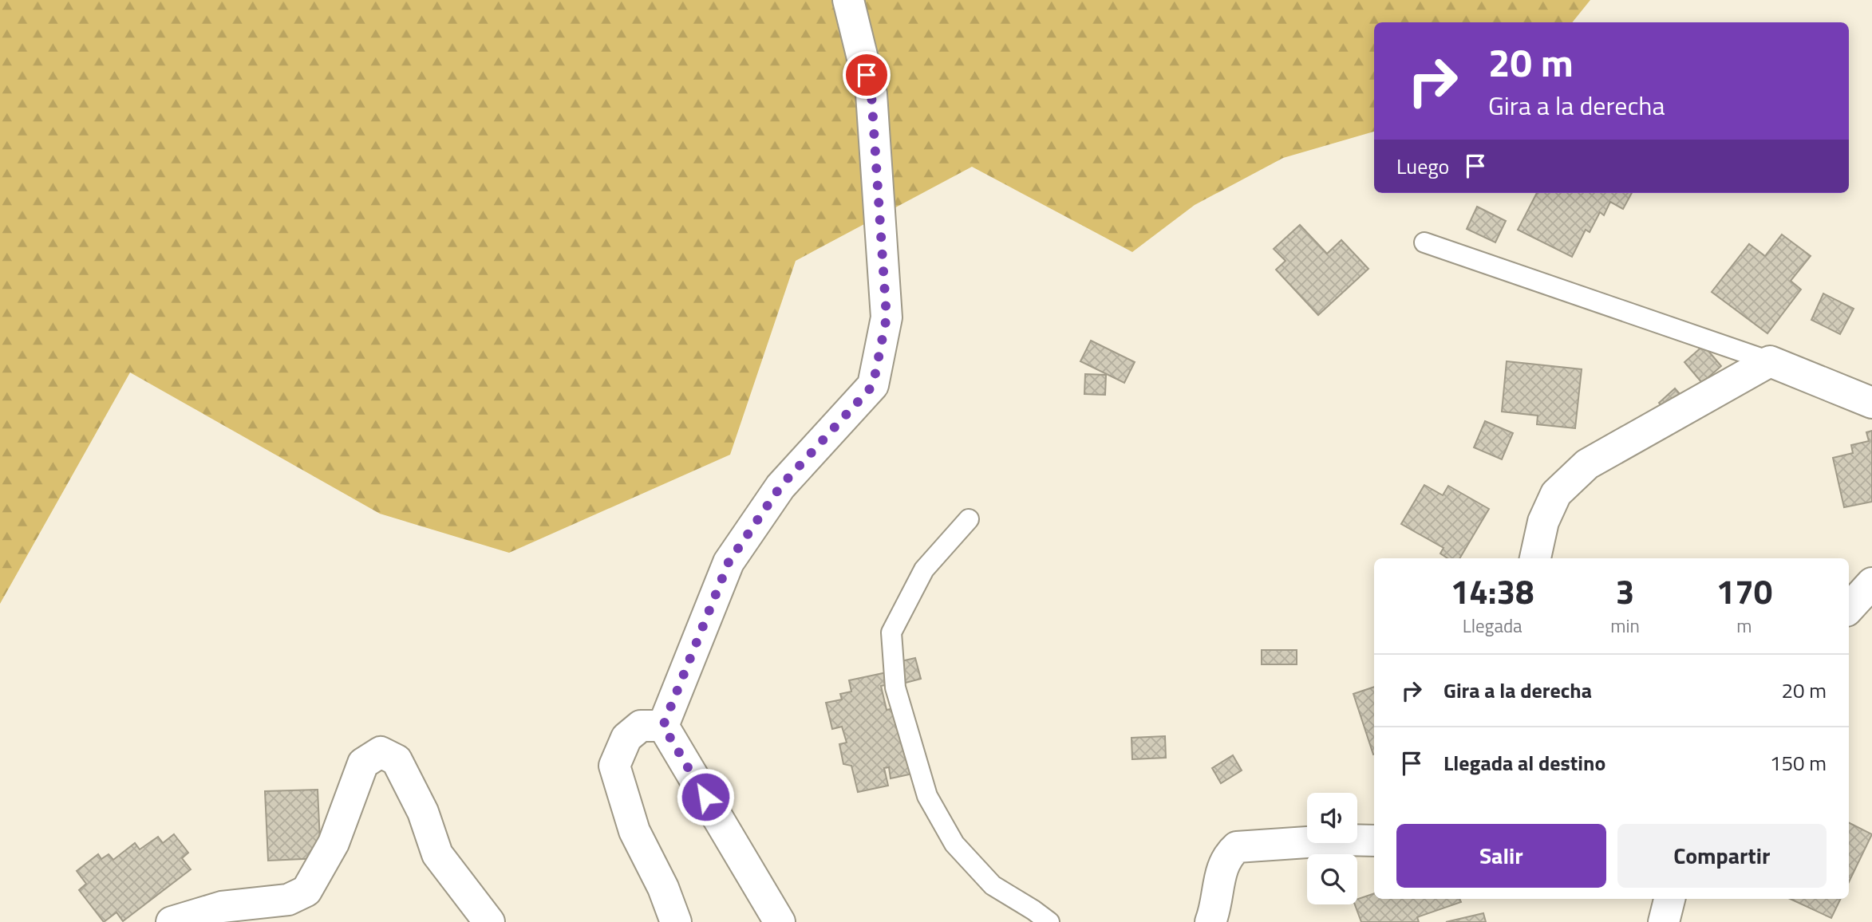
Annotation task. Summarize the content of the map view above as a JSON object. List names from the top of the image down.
{
  "page": {
    "turn": ["20 m", "Gira a la derecha"],
    "then": "Luego",
    "eta": [
      "14:38",
      "Llegada",
      "3",
      "min",
      "170",
      "m"
    ],
    "list": [
      {
        "name": "Gira a la derecha",
        "value": "20 m"
      },
      {
        "name": "Llegada al destino",
        "value": "150 m"
      }
    ],
    "buttons": ["Salir", "Compartir"]
  }
}
